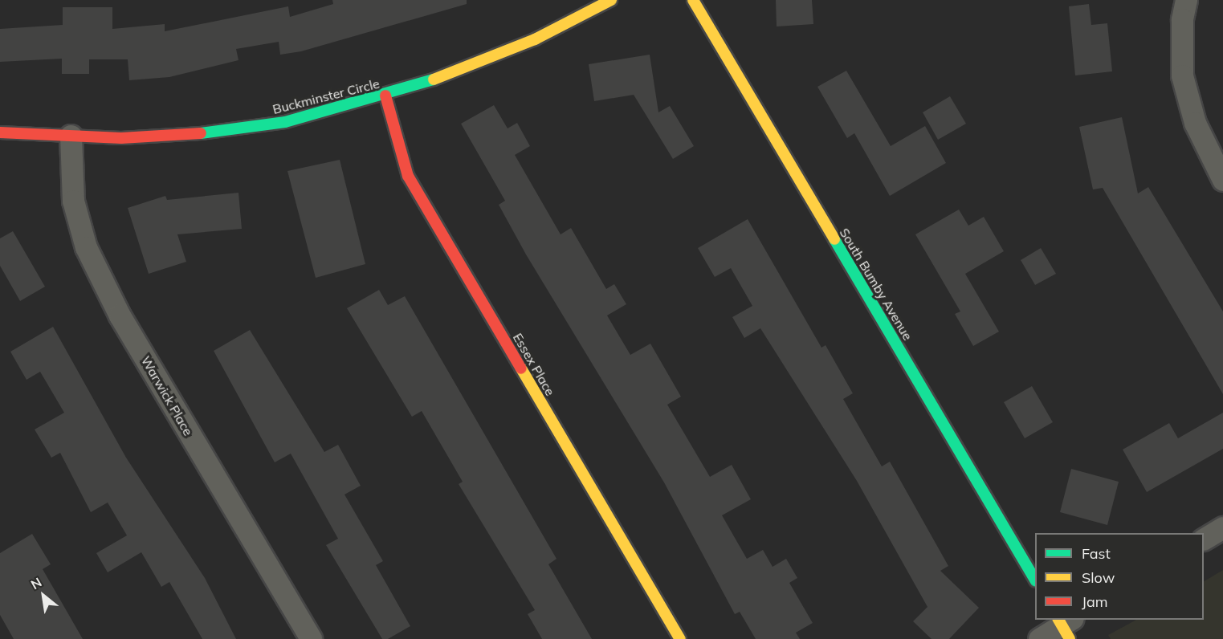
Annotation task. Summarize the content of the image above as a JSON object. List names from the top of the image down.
{
  "streets": {
    "street": [
      "Buckminster Circle",
      "South Bumby Avenue",
      "Essex Place",
      "Warwick Place"
    ]
  },
  "crossings": [
    ["Buckminster Circle", "Essex Place"],
    ["Buckminster Circle", "Warwick Place"]
  ],
  "legend": ["Fast", "Slow", "Jam"],
  "north": "top left"
}
